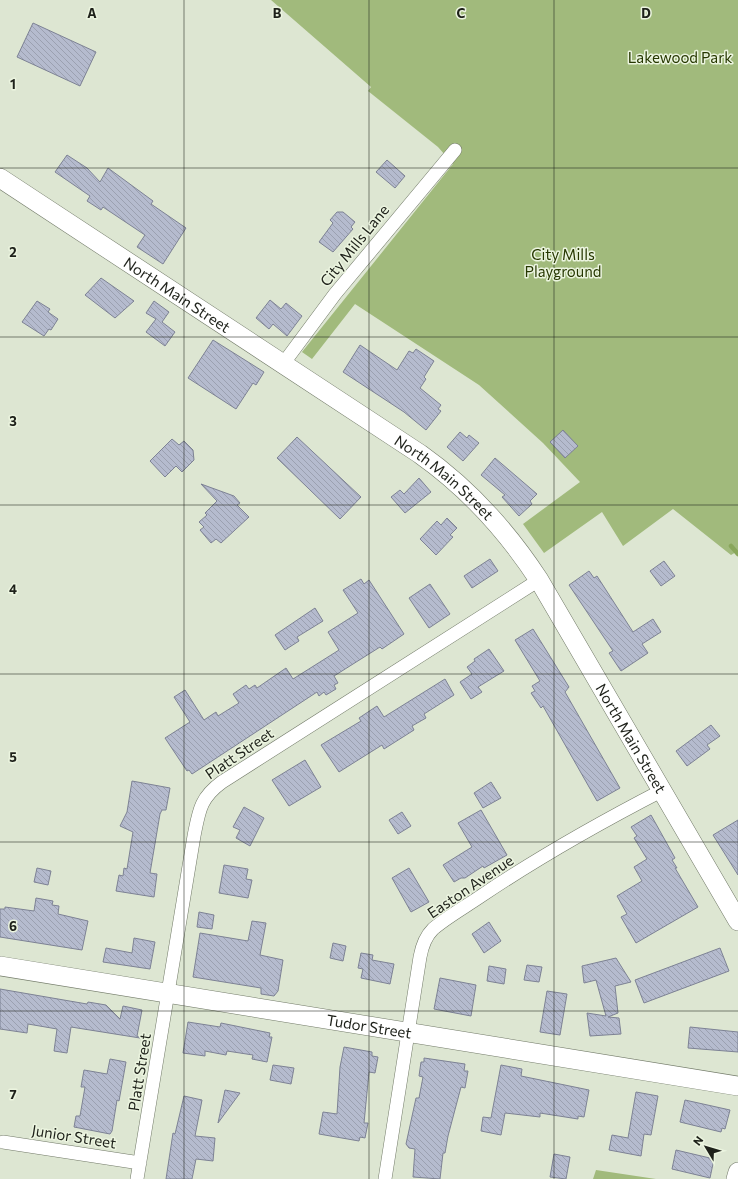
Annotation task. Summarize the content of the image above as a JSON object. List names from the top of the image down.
{
  "streets": {
    "main road": ["North Main Street", "Tudor Street"],
    "street": [
      "City Mills Lane",
      "Platt Street",
      "Easton Avenue",
      "Junior Street"
    ]
  },
  "crossings": [
    ["City Mills Lane", "North Main Street"],
    ["North Main Street", "Platt Street"],
    ["North Main Street", "Easton Avenue"],
    ["Platt Street", "Tudor Street"],
    ["Platt Street", "Junior Street"],
    ["Easton Avenue", "Tudor Street"]
  ],
  "parks": ["Lakewood Park", "City Mills Playground"],
  "north": "top left",
  "grid": {
    "columns": [
      "A",
      "B",
      "C",
      "D"
    ],
    "rows": [
      "1",
      "2",
      "3",
      "4",
      "5",
      "6",
      "7"
    ]
  }
}
